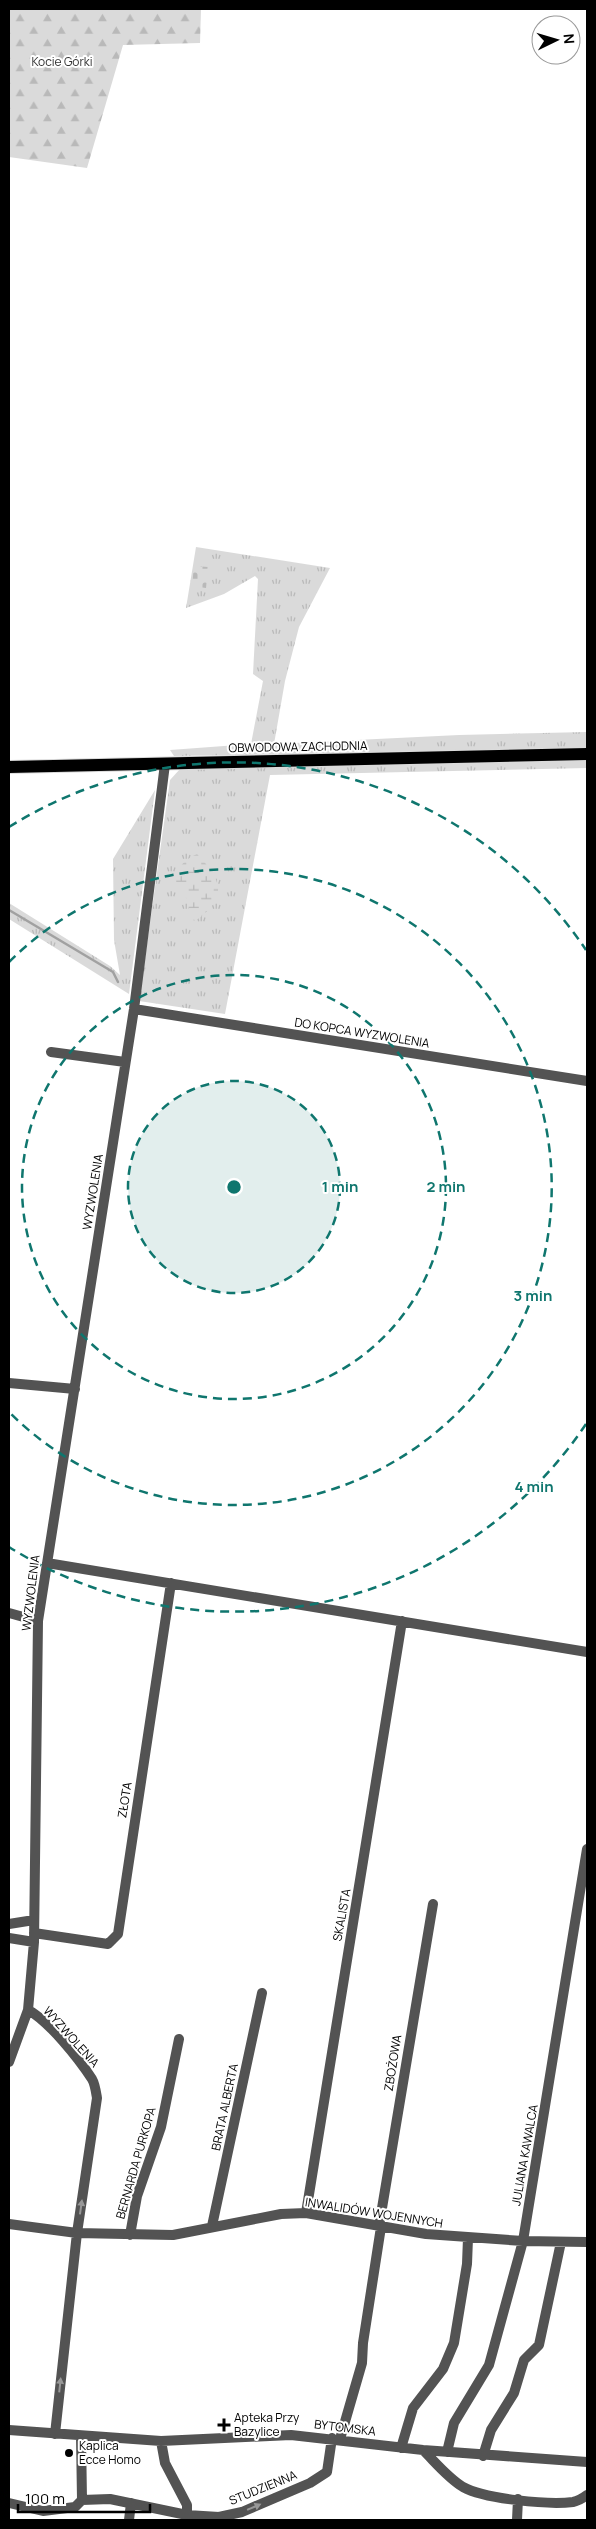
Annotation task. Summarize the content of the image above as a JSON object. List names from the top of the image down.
{
  "streets": {
    "main road": ["OBWODOWA ZACHODNIA"],
    "street": [
      "DO KOPCA WYZWOLENIA",
      "WYZWOLENIA",
      "ZŁOTA",
      "SKALISTA",
      "ZBOŻOWA",
      "BRATA ALBERTA",
      "JULIANA KAWALCA",
      "BERNARDA PURKOPA",
      "INWALIDÓW WOJENNYCH",
      "BYTOMSKA",
      "STUDZIENNA"
    ]
  },
  "crossings": [
    ["OBWODOWA ZACHODNIA", "WYZWOLENIA"],
    ["DO KOPCA WYZWOLENIA", "WYZWOLENIA"],
    ["WYZWOLENIA", "ZŁOTA"],
    ["WYZWOLENIA", "INWALIDÓW WOJENNYCH"],
    ["WYZWOLENIA", "BYTOMSKA"],
    ["SKALISTA", "INWALIDÓW WOJENNYCH"],
    ["ZBOŻOWA", "INWALIDÓW WOJENNYCH"],
    ["ZBOŻOWA", "BYTOMSKA"],
    ["ZBOŻOWA", "STUDZIENNA"],
    ["BRATA ALBERTA", "INWALIDÓW WOJENNYCH"],
    ["JULIANA KAWALCA", "INWALIDÓW WOJENNYCH"],
    ["JULIANA KAWALCA", "BYTOMSKA"],
    ["BERNARDA PURKOPA", "INWALIDÓW WOJENNYCH"],
    ["BYTOMSKA", "STUDZIENNA"]
  ],
  "one_way": ["STUDZIENNA"],
  "parks": ["Kocie Górki"],
  "places": {
    "health": ["Apteka Przy Bazylice"],
    "other": ["Kaplica Ecce Homo"]
  },
  "scale_bar": "100 m",
  "north": "right",
  "rings": [
    "1 min",
    "2 min",
    "3 min",
    "4 min"
  ]
}
